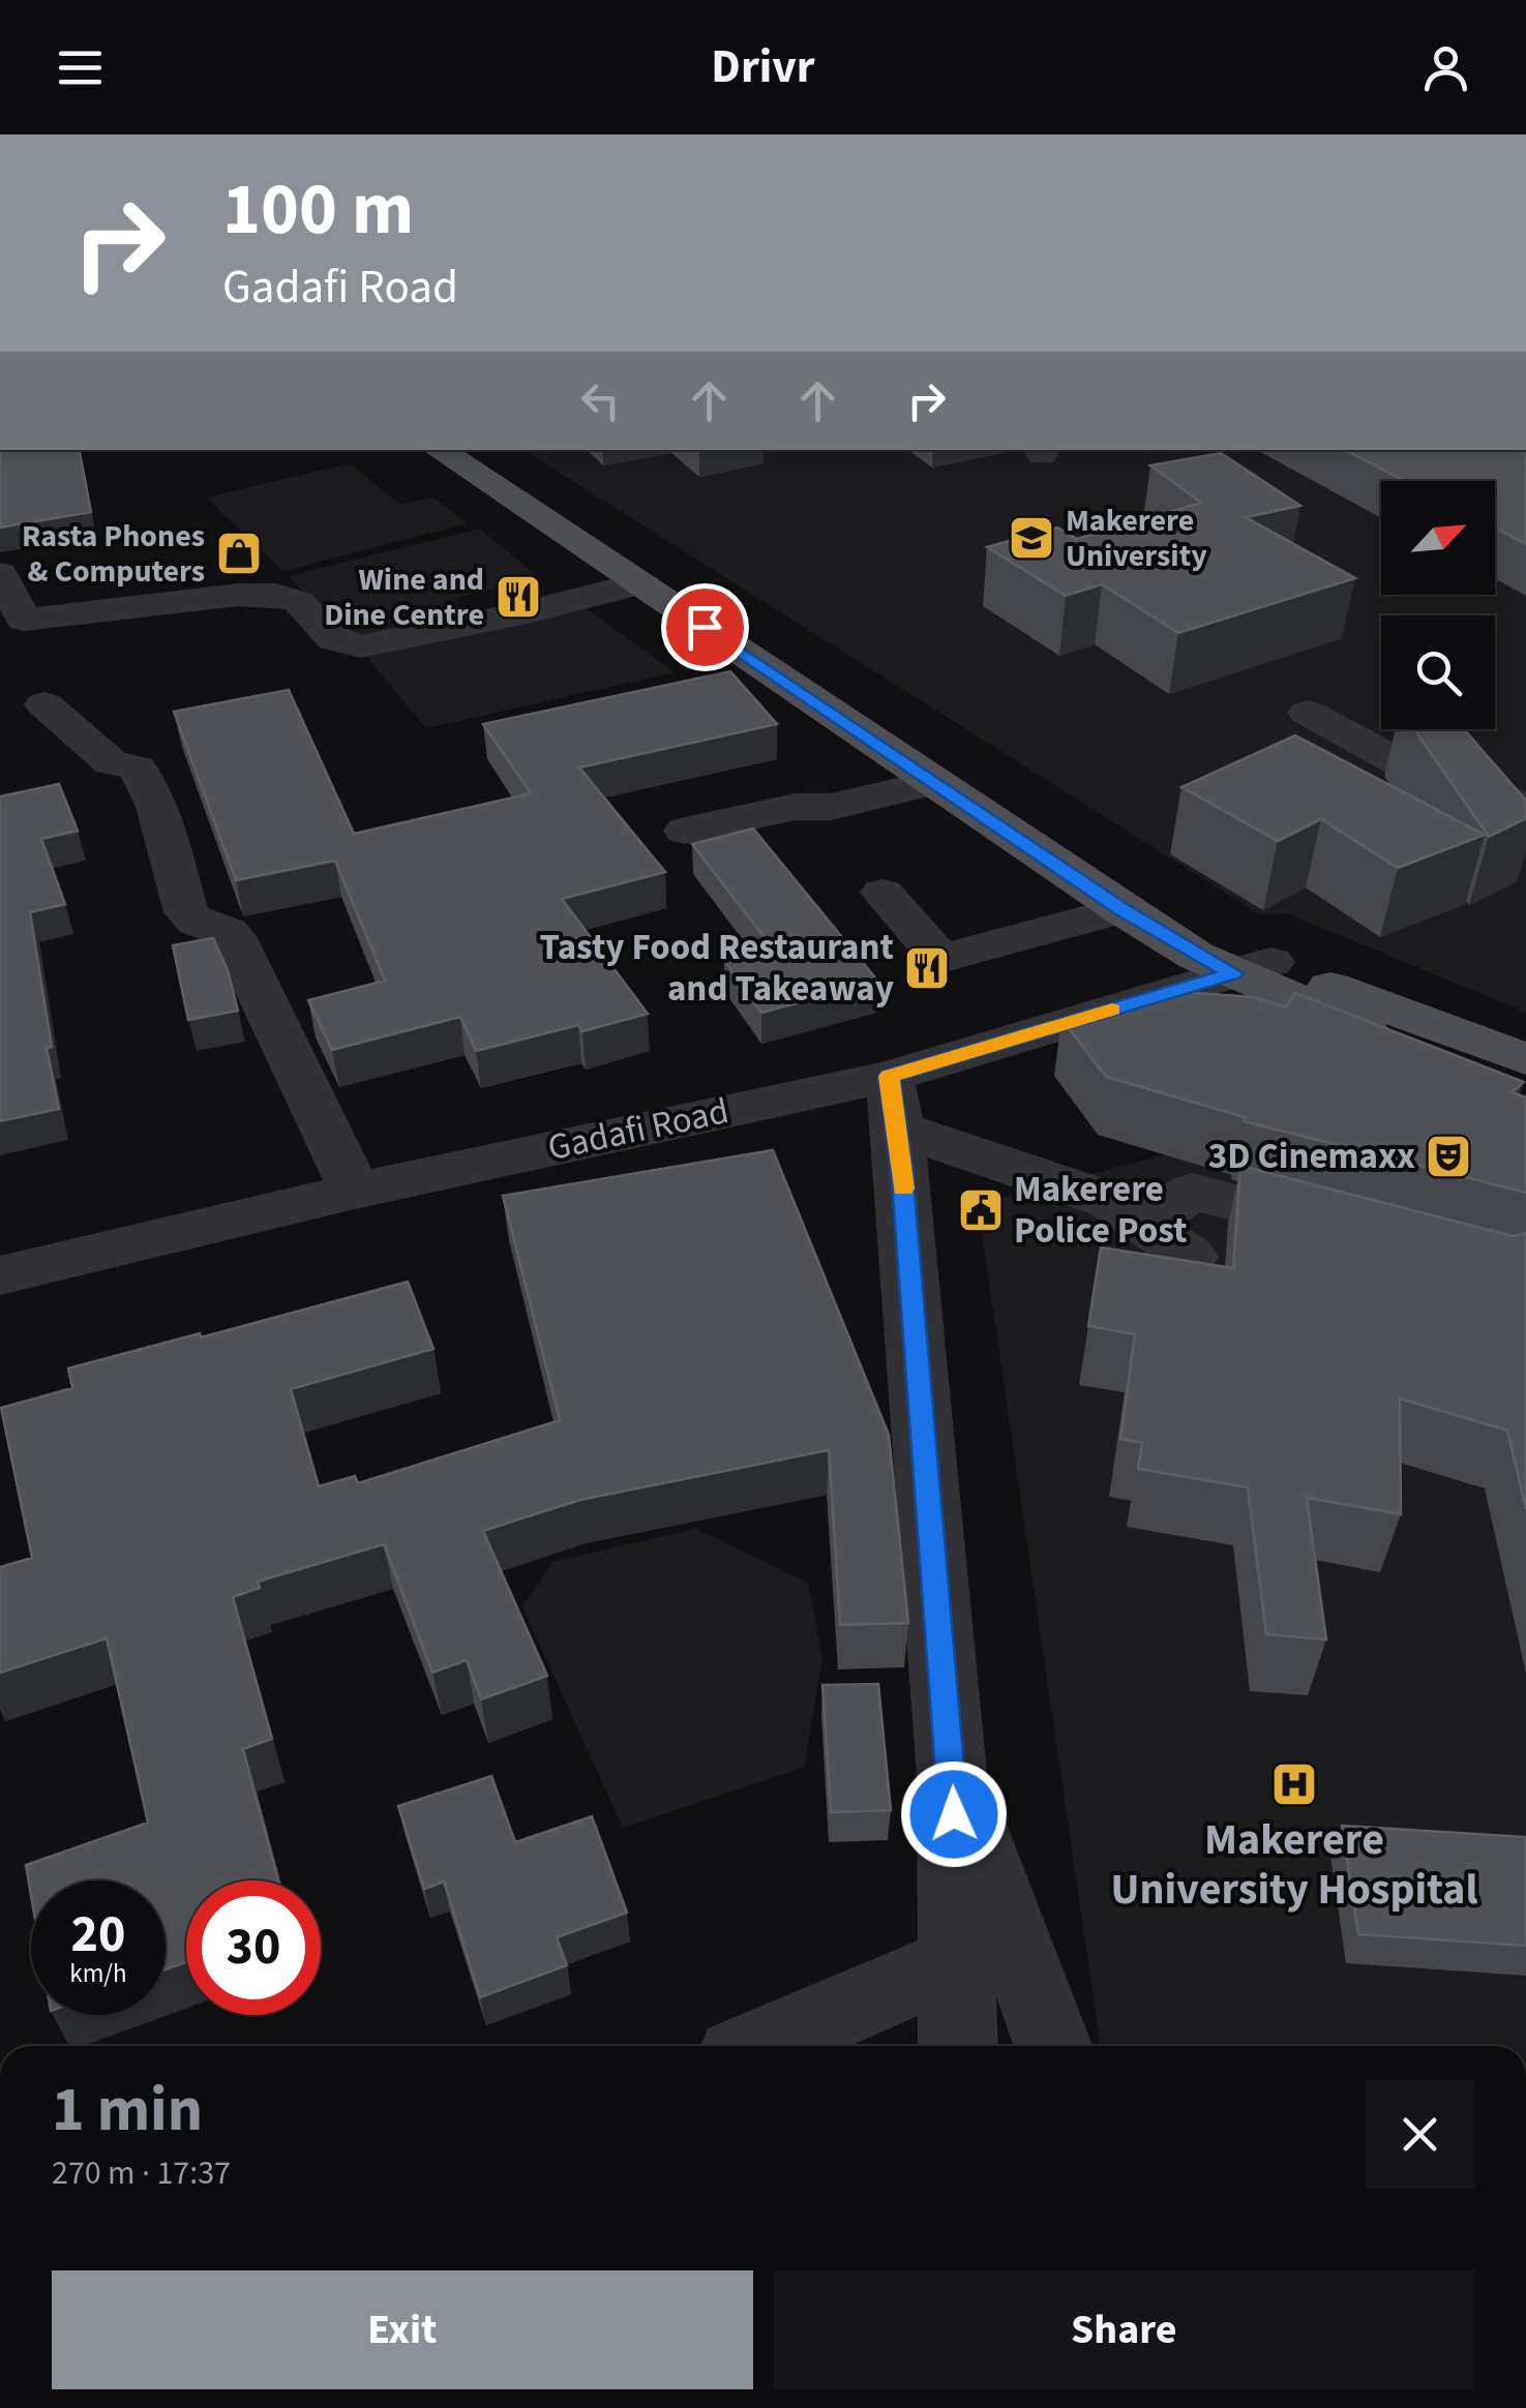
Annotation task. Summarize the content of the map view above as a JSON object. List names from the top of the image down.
{
  "streets": {
    "street": ["Gadafi Road"]
  },
  "places": {
    "school or university": ["Makerere University"],
    "shop": ["Rasta Phones & Computers"],
    "restaurant": ["Wine and Dine Centre", "Tasty Food Restaurant and Takeaway"],
    "theatre": ["3D Cinemaxx"],
    "public building": ["Makerere Police Post"],
    "hospital": ["Makerere University Hospital"]
  },
  "north": "top right",
  "page": {
    "header": "Drivr",
    "turn": ["100 m", "Gadafi Road"],
    "speed": "20 km/h",
    "limit": "30",
    "heading": ["1 min", "270 m · 17:37"],
    "buttons": ["Exit", "Share"]
  }
}
